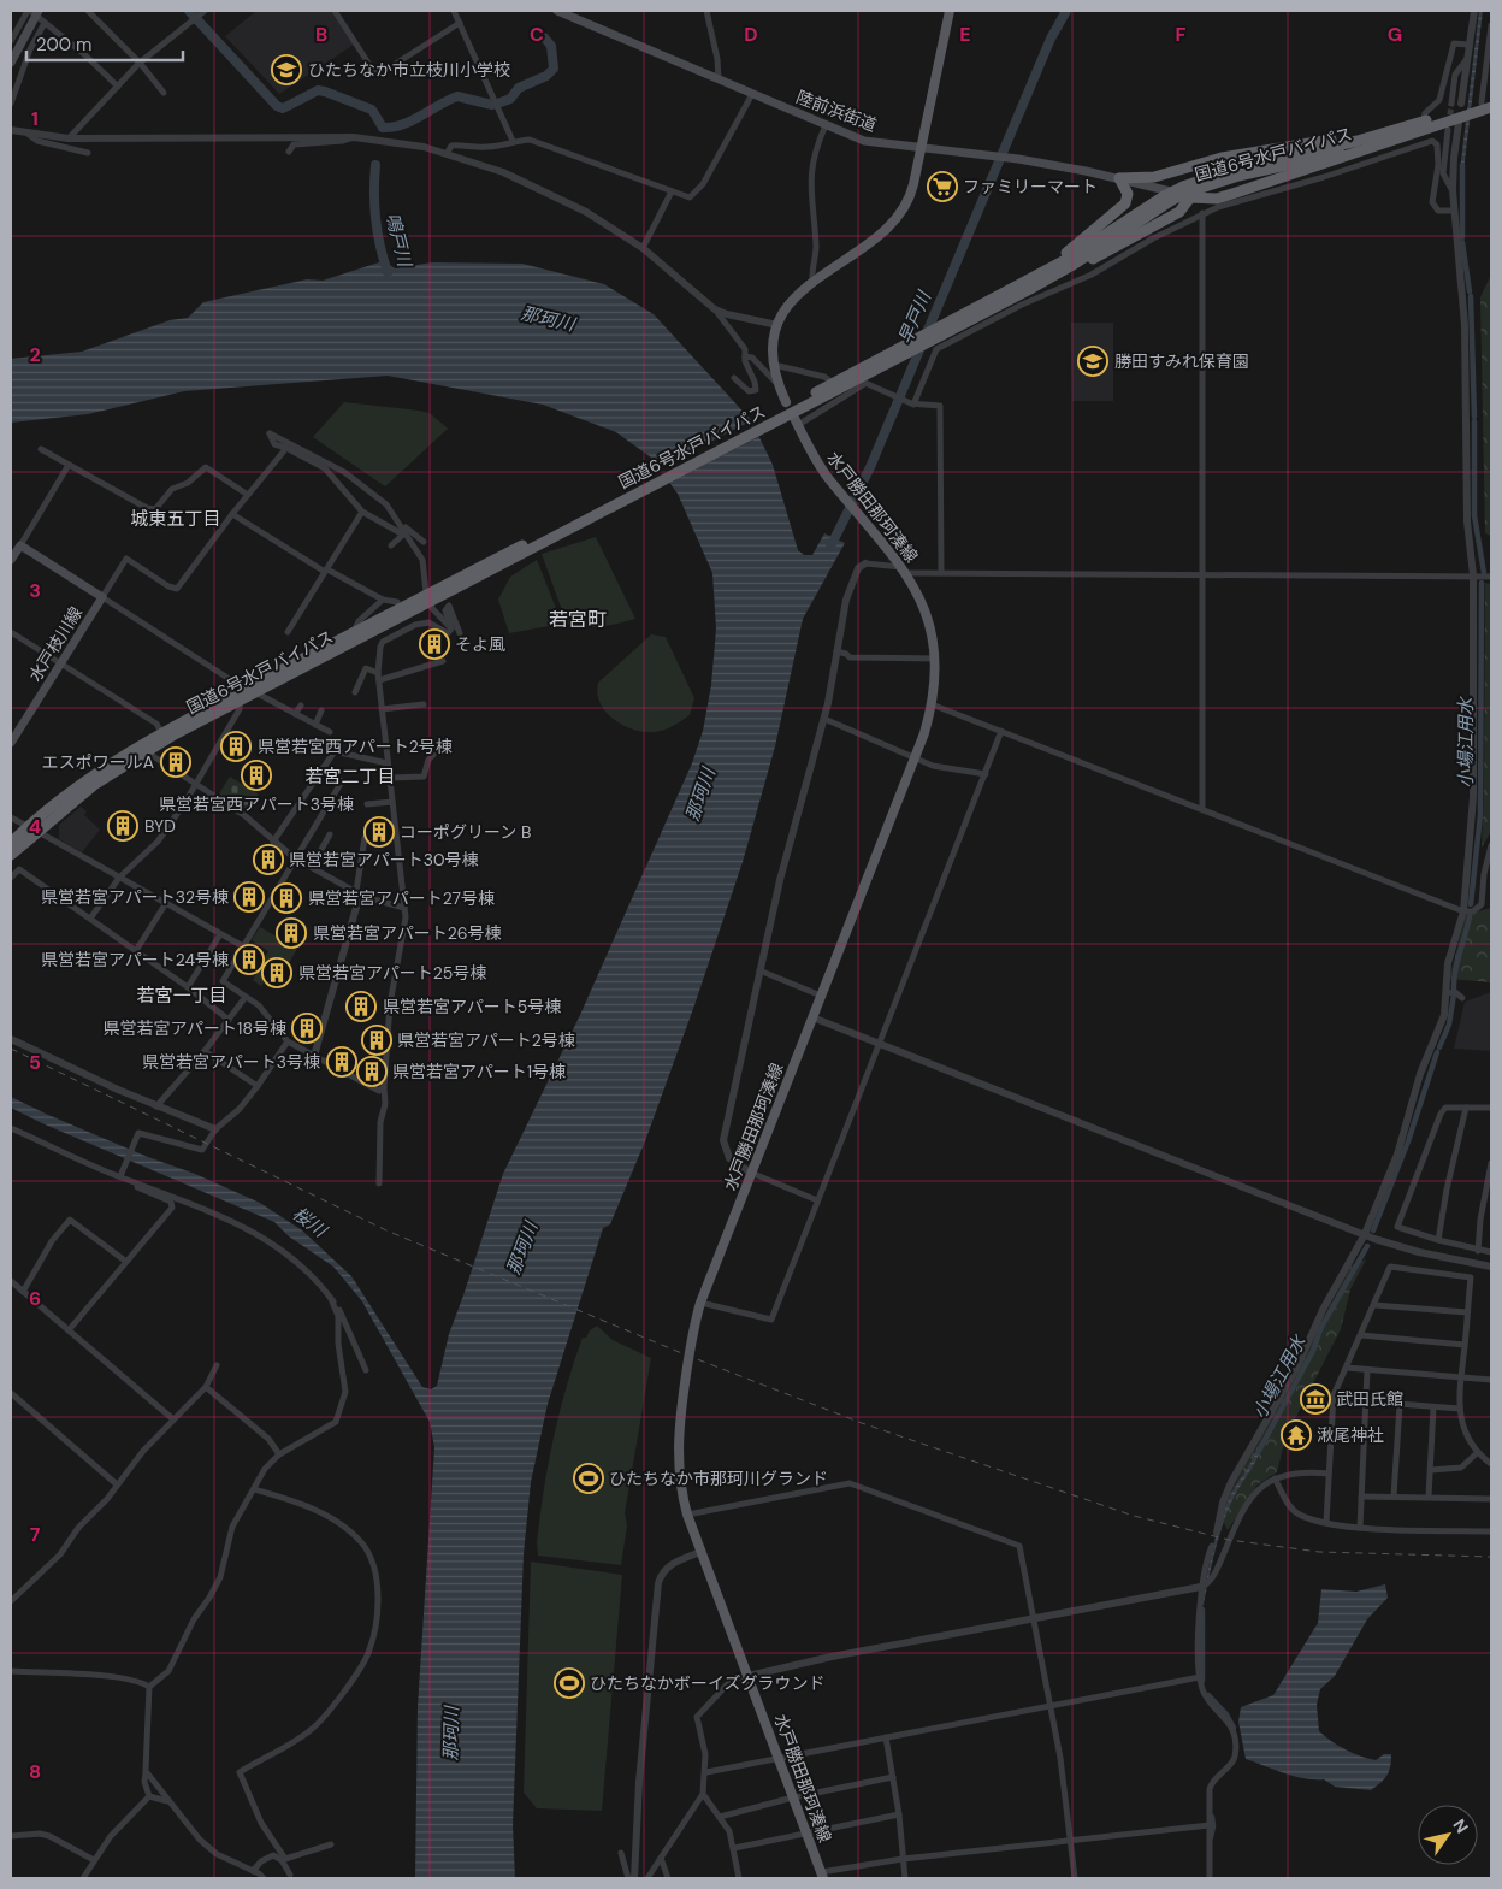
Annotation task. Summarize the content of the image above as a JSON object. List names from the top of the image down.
{
  "streets": {
    "highway": ["国道6号水戸バイパス"],
    "main road": ["陸前浜街道", "水戸勝田那珂湊線", "水戸枝川線"]
  },
  "crossings": [
    ["陸前浜街道", "国道6号水戸バイパス"]
  ],
  "districts": [
    "城東五丁目",
    "若宮町",
    "若宮二丁目",
    "若宮一丁目"
  ],
  "water": [
    "鳴戸川",
    "早戸川",
    "那珂川",
    "小場江用水",
    "桜川"
  ],
  "places": {
    "school or university": ["ひたちなか市立枝川小学校", "勝田すみれ保育園"],
    "supermarket": ["ファミリーマート"],
    "building": [
      "そよ風",
      "県営若宮西アパート2号棟",
      "エスポワールA",
      "県営若宮西アパート3号棟",
      "BYD",
      "コーポグリーン B",
      "県営若宮アパート30号棟",
      "県営若宮アパート32号棟",
      "県営若宮アパート27号棟",
      "県営若宮アパート26号棟",
      "県営若宮アパート24号棟",
      "県営若宮アパート25号棟",
      "県営若宮アパート5号棟",
      "県営若宮アパート18号棟",
      "県営若宮アパート2号棟",
      "県営若宮アパート3号棟",
      "県営若宮アパート1号棟"
    ],
    "museum": ["武田氏館"],
    "temple": ["湫尾神社"],
    "sports": ["ひたちなか市那珂川グランド", "ひたちなかボーイズグラウンド"]
  },
  "scale_bar": "200 m",
  "north": "top right",
  "grid": {
    "columns": [
      "B",
      "C",
      "D",
      "E",
      "F",
      "G"
    ],
    "rows": [
      "1",
      "2",
      "3",
      "4",
      "5",
      "6",
      "7",
      "8"
    ]
  }
}
